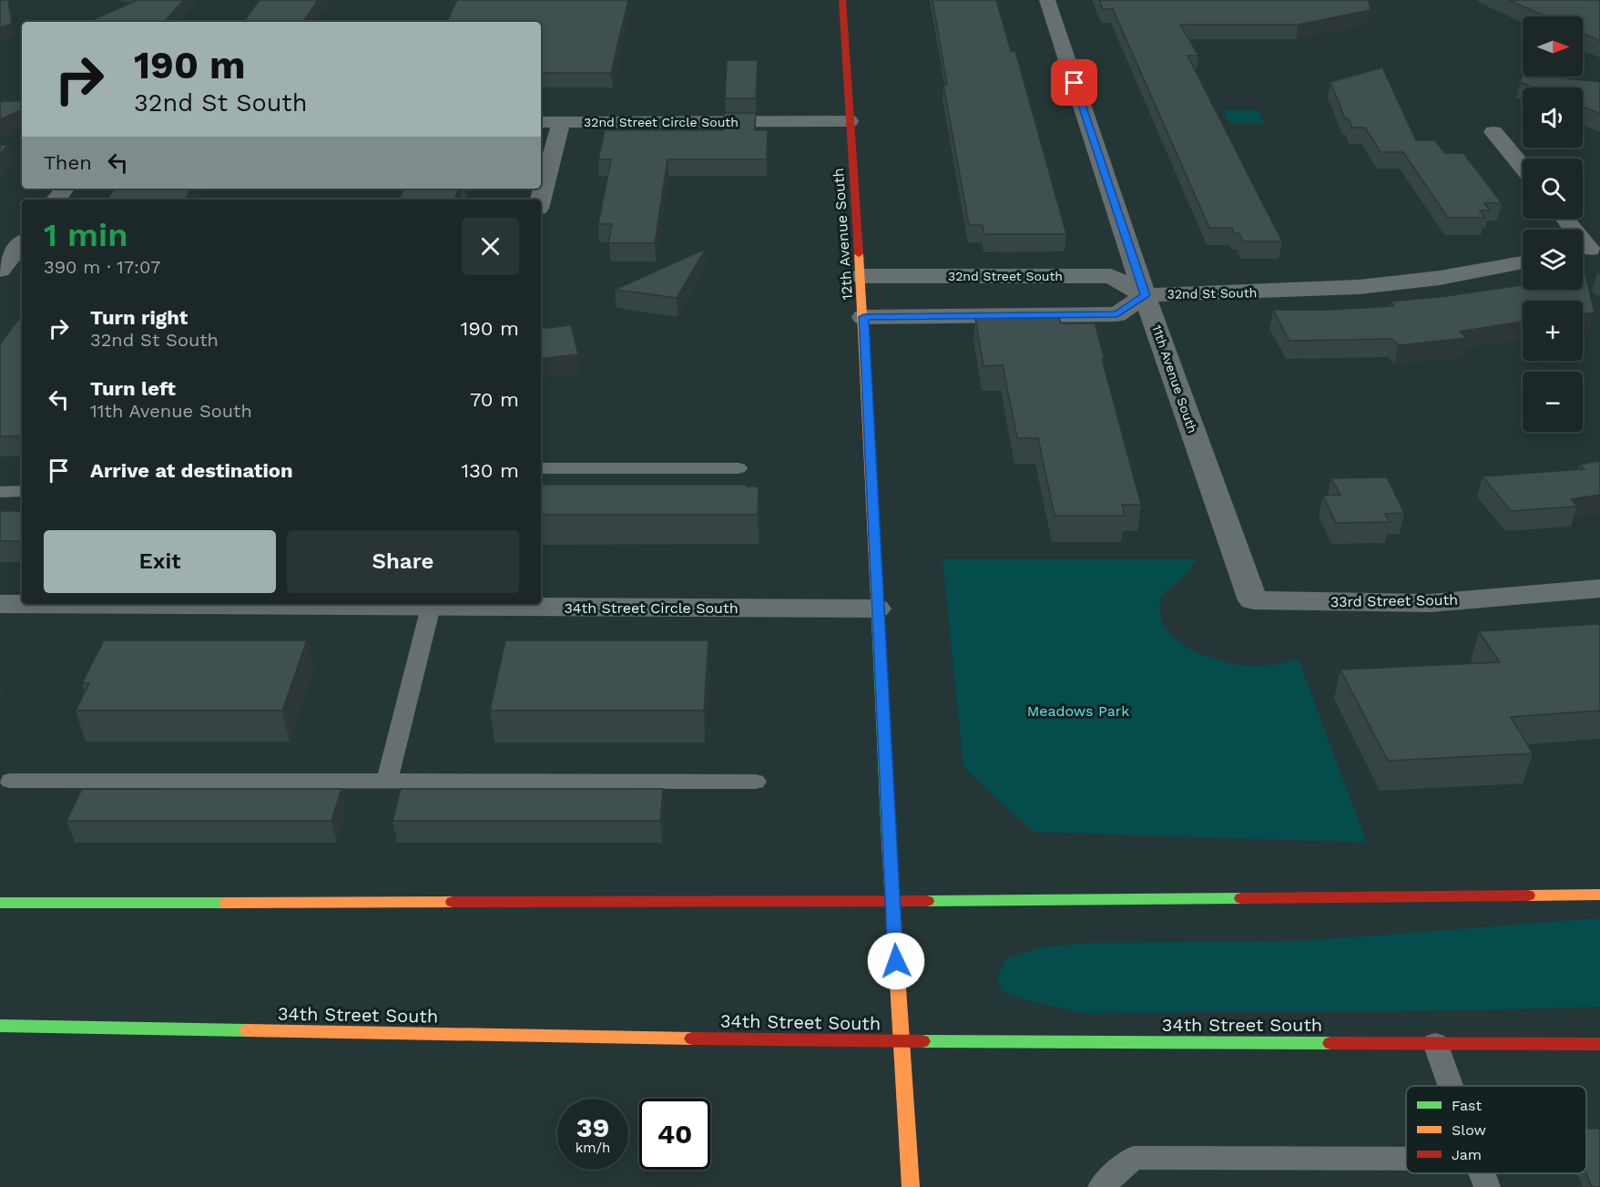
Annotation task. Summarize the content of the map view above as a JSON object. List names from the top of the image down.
{
  "streets": {
    "main road": ["12th Avenue South", "34th Street South"],
    "street": [
      "32nd Street Circle South",
      "32nd Street South",
      "32nd St South",
      "11th Avenue South",
      "33rd Street South",
      "34th Street Circle South"
    ]
  },
  "crossings": [
    ["32nd Street Circle South", "12th Avenue South"],
    ["12th Avenue South", "32nd Street South"],
    ["12th Avenue South", "32nd St South"],
    ["12th Avenue South", "34th Street Circle South"],
    ["12th Avenue South", "34th Street South"],
    ["32nd Street South", "32nd St South"],
    ["32nd Street South", "11th Avenue South"],
    ["32nd St South", "11th Avenue South"],
    ["11th Avenue South", "33rd Street South"]
  ],
  "parks": ["Meadows Park"],
  "legend": ["Fast", "Slow", "Jam"],
  "north": "right",
  "page": {
    "map_buttons": ["+", "−"],
    "turn": ["190 m", "32nd St South"],
    "then": "Then",
    "heading": ["1 min", "390 m · 17:07"],
    "list": [
      {
        "name": "Turn right",
        "note": "32nd St South",
        "value": "190 m"
      },
      {
        "name": "Turn left",
        "note": "11th Avenue South",
        "value": "70 m"
      },
      {
        "name": "Arrive at destination",
        "value": "130 m"
      }
    ],
    "buttons": ["Exit", "Share"],
    "speed": "39 km/h",
    "limit": "40"
  }
}
